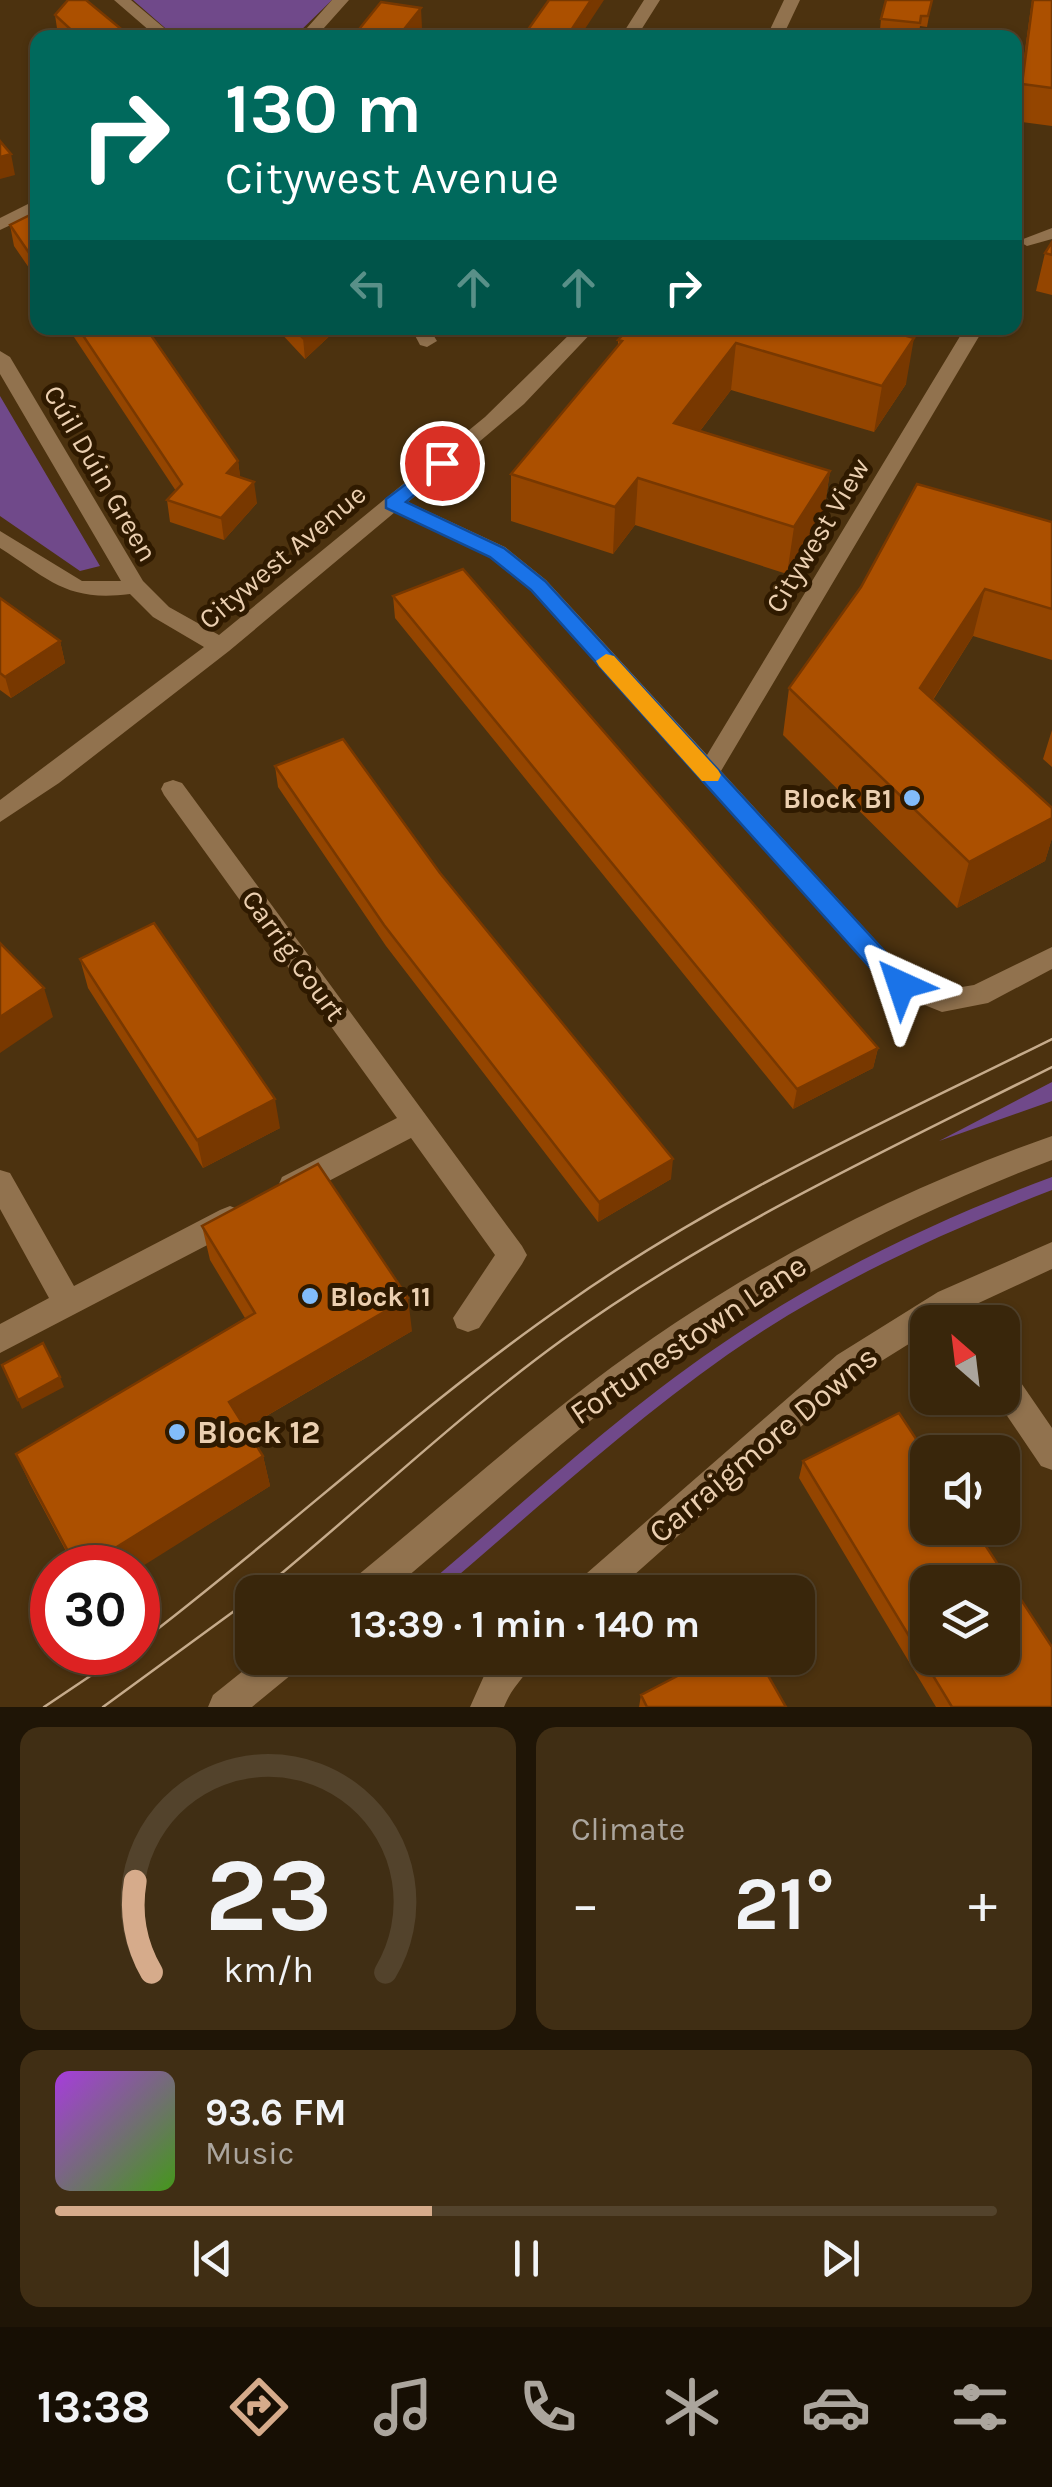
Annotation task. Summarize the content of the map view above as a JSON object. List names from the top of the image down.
{
  "streets": {
    "street": [
      "Cúil Dúin Green",
      "Citywest View",
      "Citywest Avenue",
      "Carrig Court",
      "Fortunestown Lane",
      "Carraigmore Downs"
    ]
  },
  "crossings": [
    ["Cúil Dúin Green", "Citywest Avenue"]
  ],
  "places": ["Block B1", "Block 11", "Block 12"],
  "north": "top left",
  "page": {
    "turn": ["130 m", "Citywest Avenue"],
    "limit": "30",
    "trip": "13:39 · 1 min · 140 m",
    "tile": "Climate",
    "heat": ["−", "21°", "+"],
    "song": ["93.6 FM", "Music"],
    "tabs": "13:38",
    "gauge": ["23", "km/h"]
  }
}
